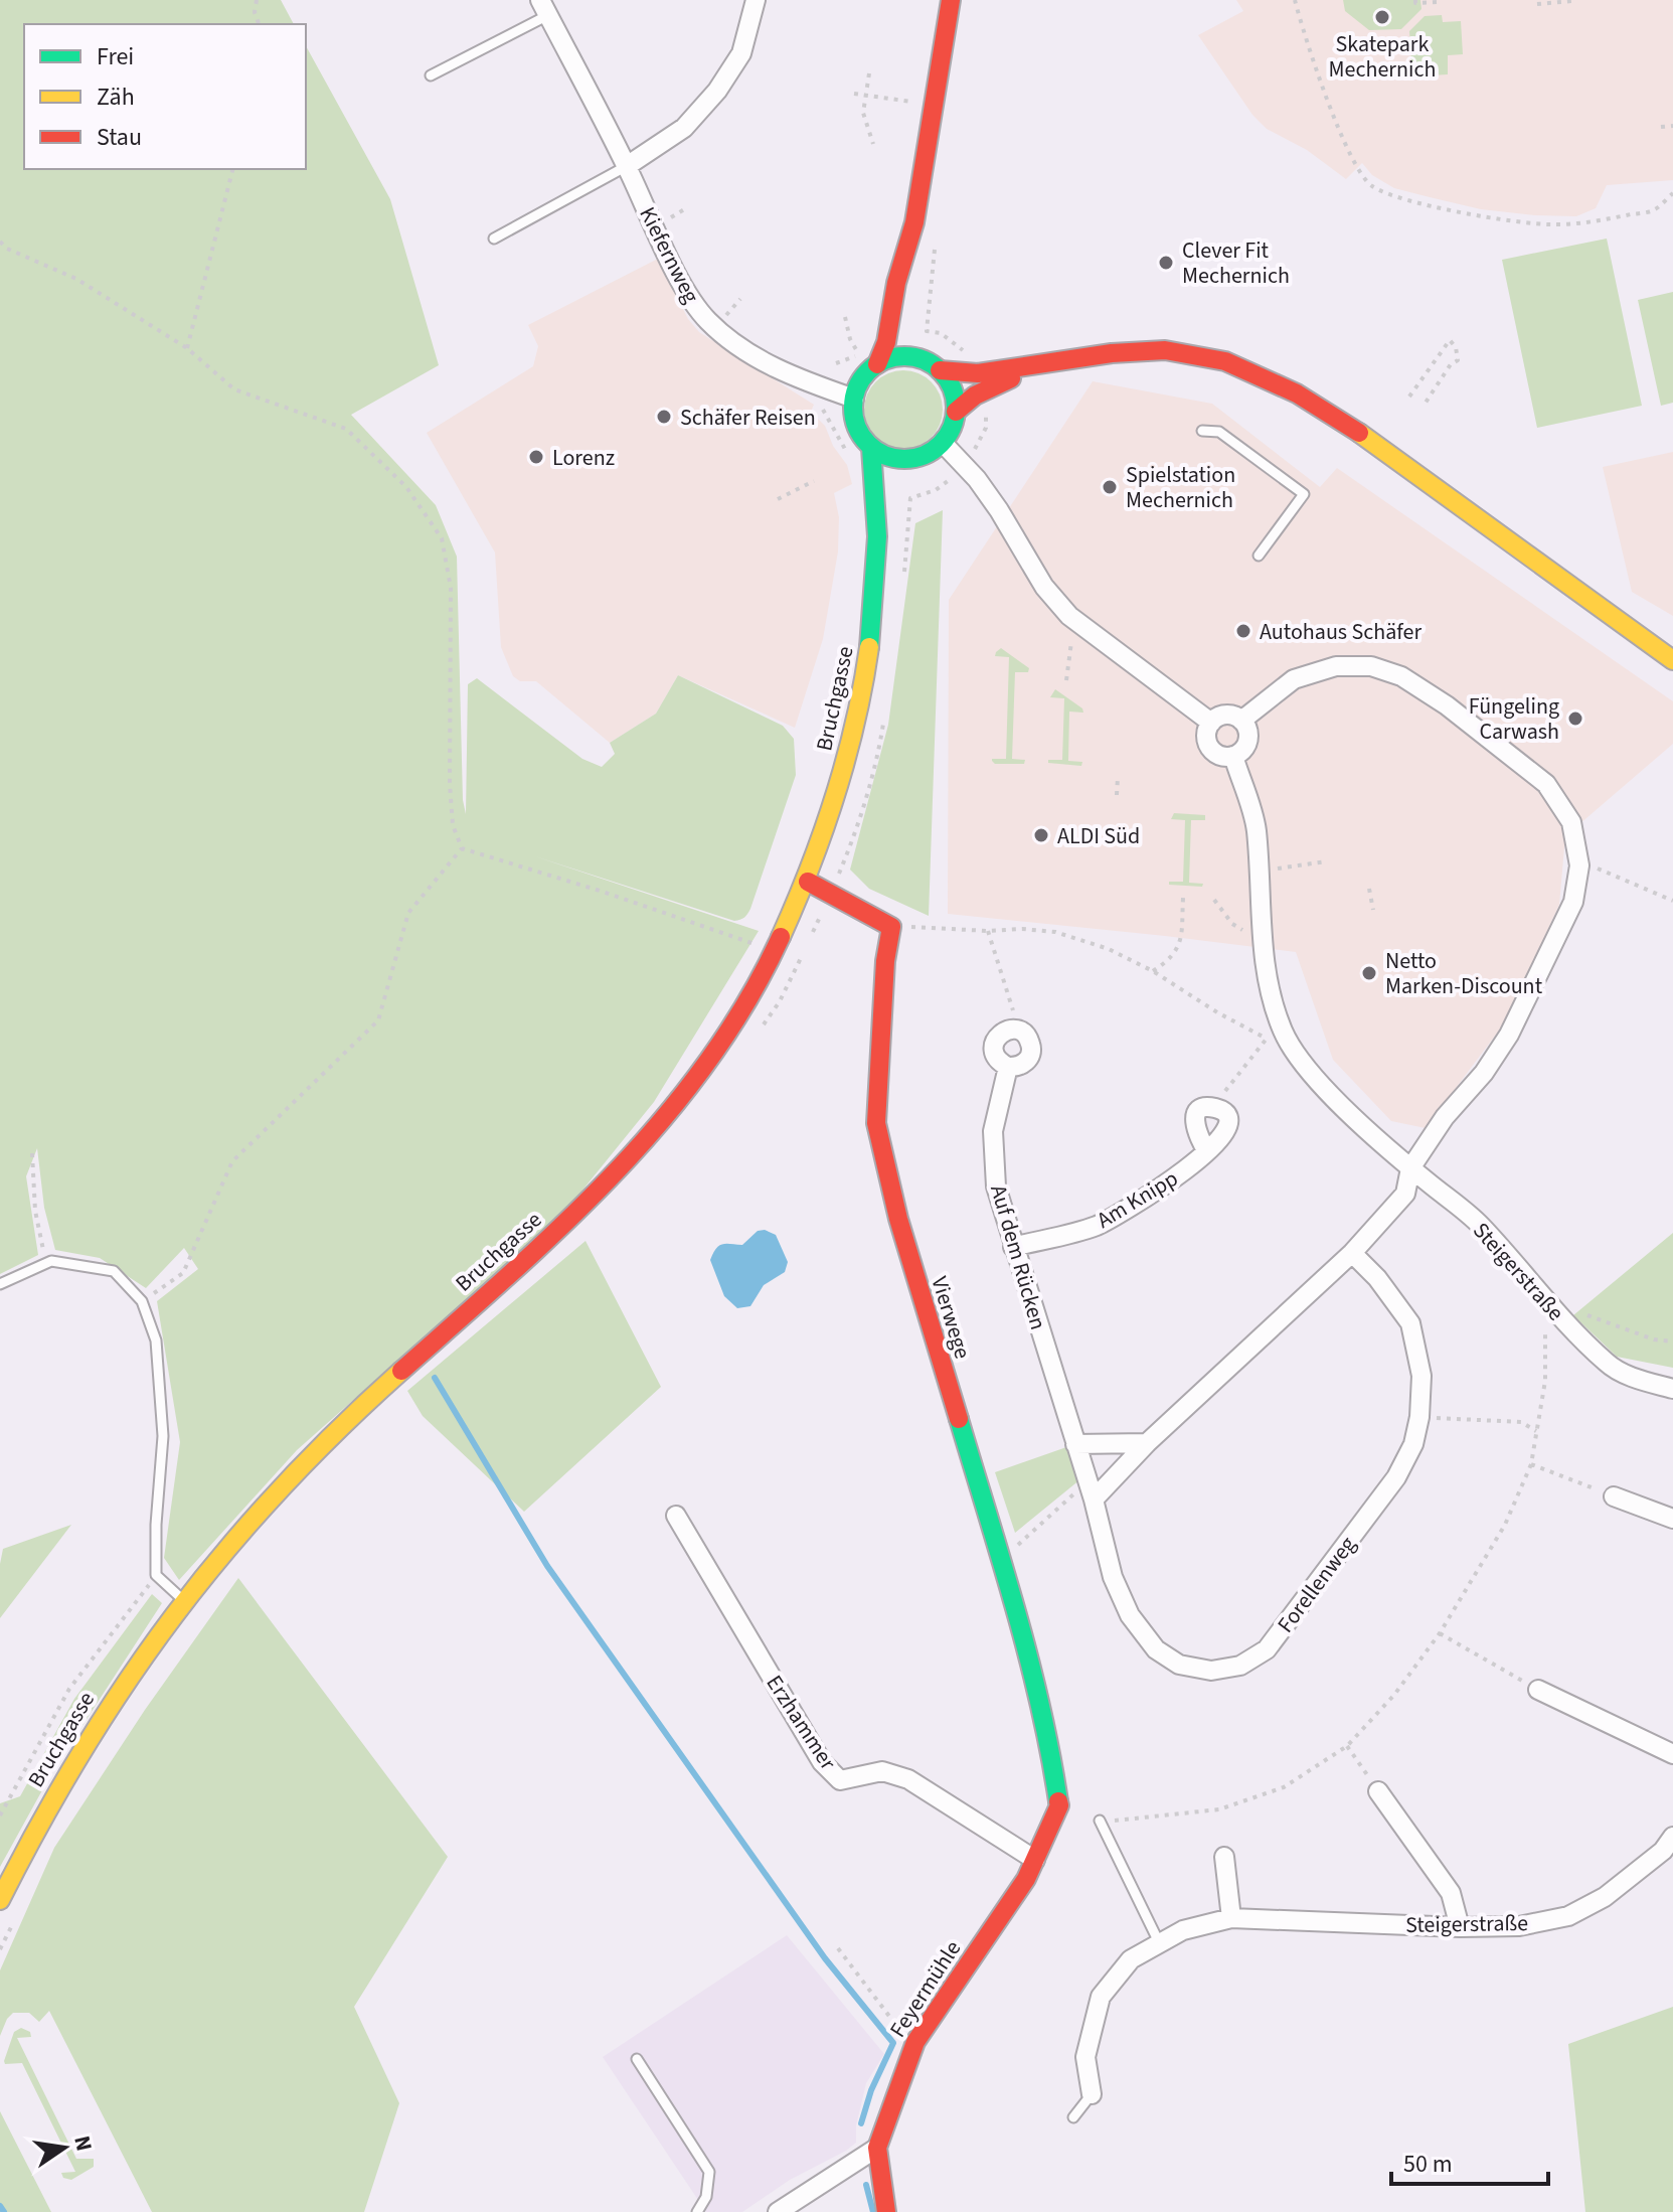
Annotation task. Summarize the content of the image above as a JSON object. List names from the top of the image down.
{
  "streets": {
    "main road": ["Bruchgasse", "Vierwege", "Feyermühle"],
    "street": [
      "Kiefernweg",
      "Am Knipp",
      "Auf dem Rücken",
      "Steigerstraße",
      "Forellenweg",
      "Erzhammer"
    ]
  },
  "crossings": [
    ["Kiefernweg", "Bruchgasse"],
    ["Am Knipp", "Auf dem Rücken"],
    ["Auf dem Rücken", "Forellenweg"],
    ["Vierwege", "Feyermühle"],
    ["Erzhammer", "Feyermühle"]
  ],
  "places": [
    "Skatepark Mechernich",
    "Clever Fit Mechernich",
    "Schäfer Reisen",
    "Lorenz",
    "Spielstation Mechernich",
    "Autohaus Schäfer",
    "Füngeling Carwash",
    "ALDI Süd",
    "Netto Marken-Discount"
  ],
  "legend": ["Frei", "Zäh", "Stau"],
  "scale_bar": "50 m",
  "north": "right"
}
